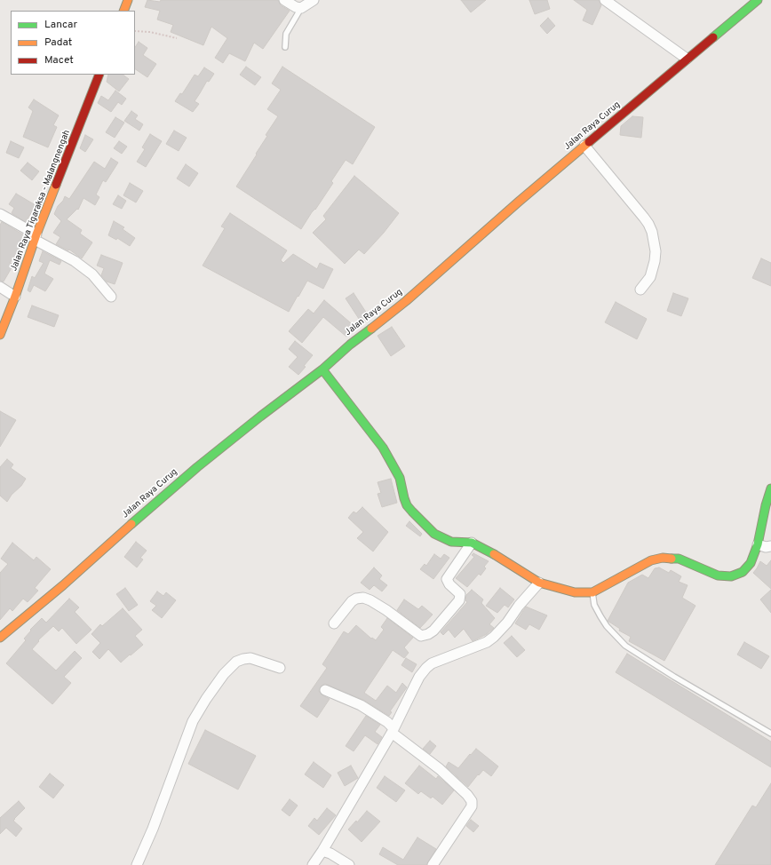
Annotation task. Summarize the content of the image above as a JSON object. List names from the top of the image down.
{
  "streets": {
    "street": ["Jalan Raya Curug", "Jalan Raya Tigaraksa - Malangnengah"]
  },
  "legend": ["Lancar", "Padat", "Macet"]
}
